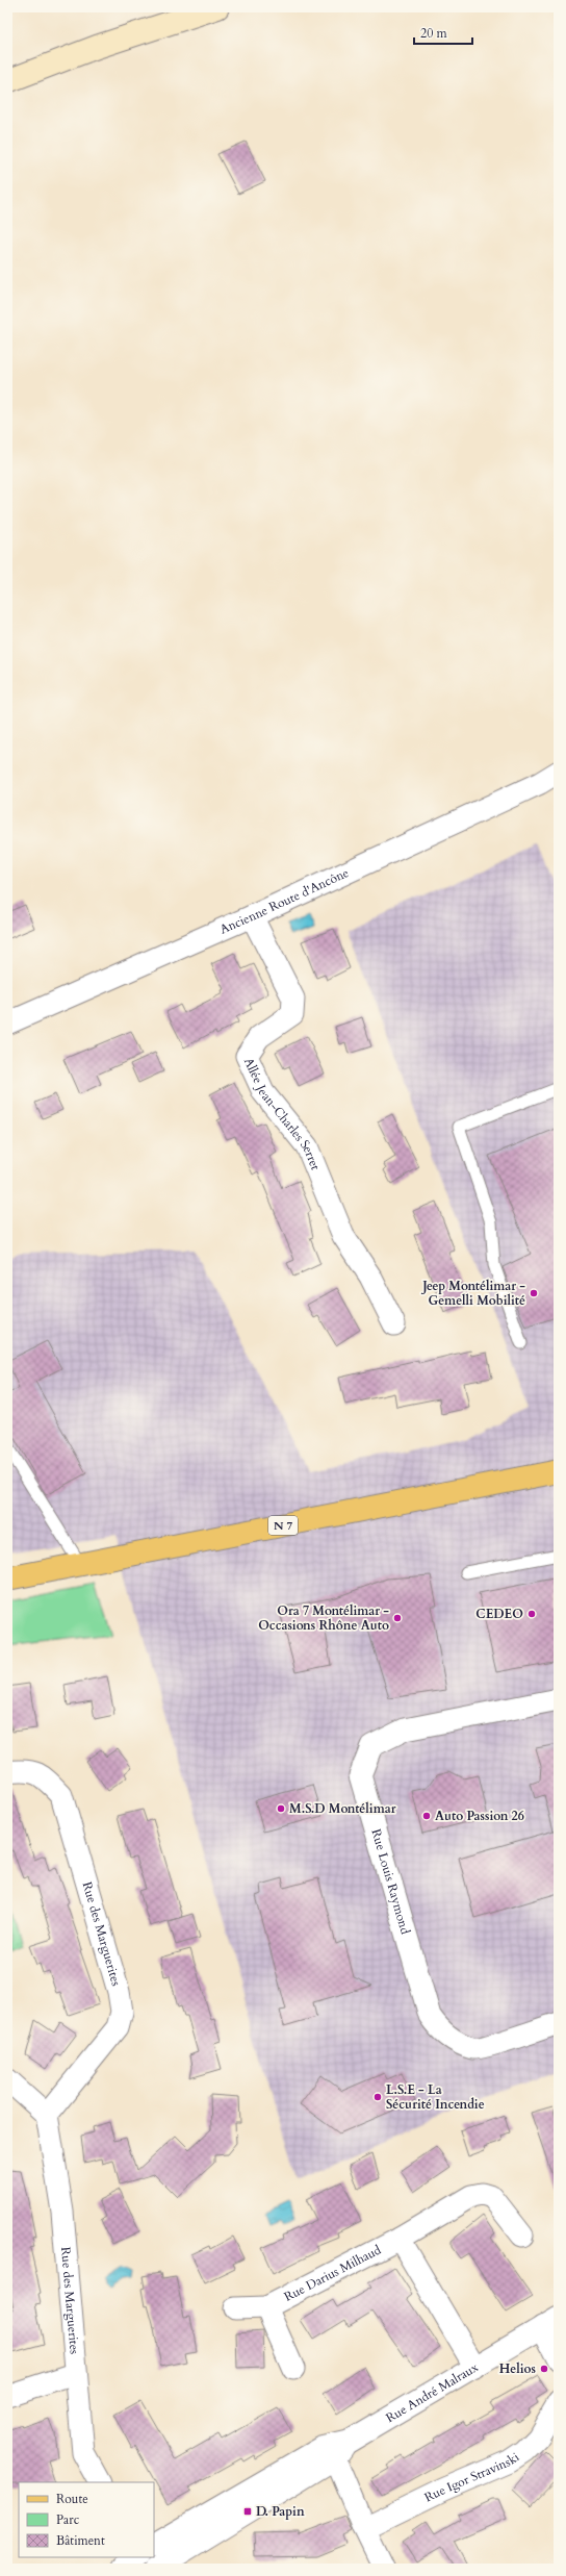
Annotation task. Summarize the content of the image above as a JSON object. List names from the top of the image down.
{
  "streets": {
    "main road": ["N 7"],
    "street": [
      "Ancienne Route d'Ancône",
      "Allée Jean-Charles Serret",
      "Rue Louis Raymond",
      "Rue des Marguerites",
      "Rue Darius Milhaud",
      "Rue André Malraux",
      "Rue Igor Stravinski"
    ]
  },
  "crossings": [
    ["Ancienne Route d'Ancône", "Allée Jean-Charles Serret"]
  ],
  "places": {
    "other": [
      "Jeep Montélimar - Gemelli Mobilité",
      "CEDEO",
      "Ora 7 Montélimar - Occasions Rhône Auto",
      "M.S.D Montélimar",
      "Auto Passion 26",
      "L.S.E - La Sécurité Incendie",
      "Helios"
    ],
    "transit": ["D. Papin"]
  },
  "legend": ["Route", "Parc", "Bâtiment"],
  "scale_bar": "20 m"
}
